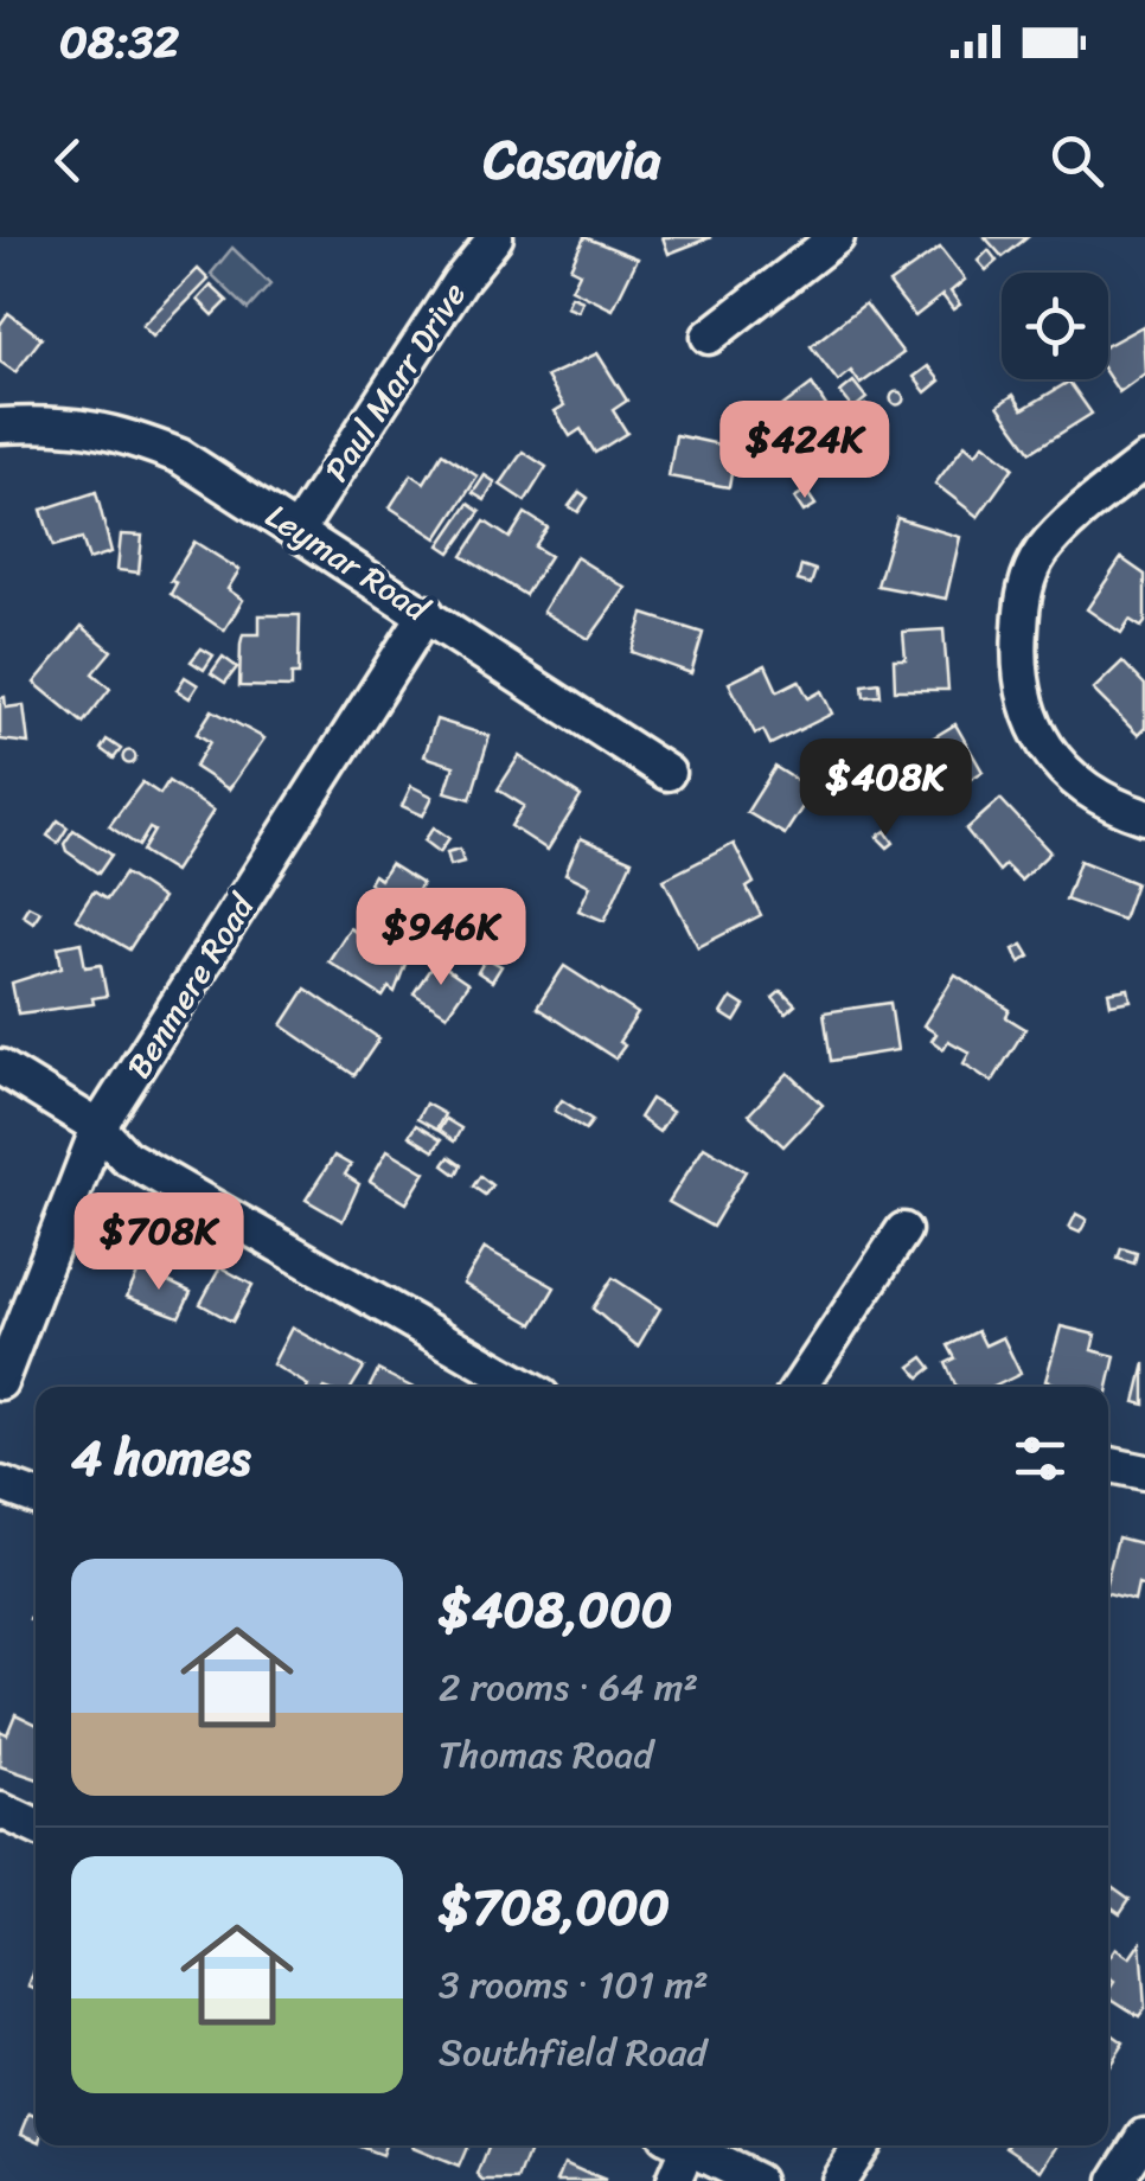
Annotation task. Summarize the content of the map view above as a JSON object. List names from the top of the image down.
{
  "streets": {
    "street": ["Paul Marr Drive", "Leymar Road", "Benmere Road"]
  },
  "crossings": [
    ["Paul Marr Drive", "Leymar Road"],
    ["Leymar Road", "Benmere Road"]
  ],
  "page": {
    "status": "08:32",
    "header": "Casavia",
    "price": [
      "$424K",
      "$408K",
      "$946K",
      "$708K"
    ],
    "heading": "4 homes",
    "list": [
      {
        "name": "$408,000",
        "note": "2 rooms · 64 m² · Thomas Road"
      },
      {
        "name": "$708,000",
        "note": "3 rooms · 101 m² · Southfield Road"
      }
    ]
  }
}
